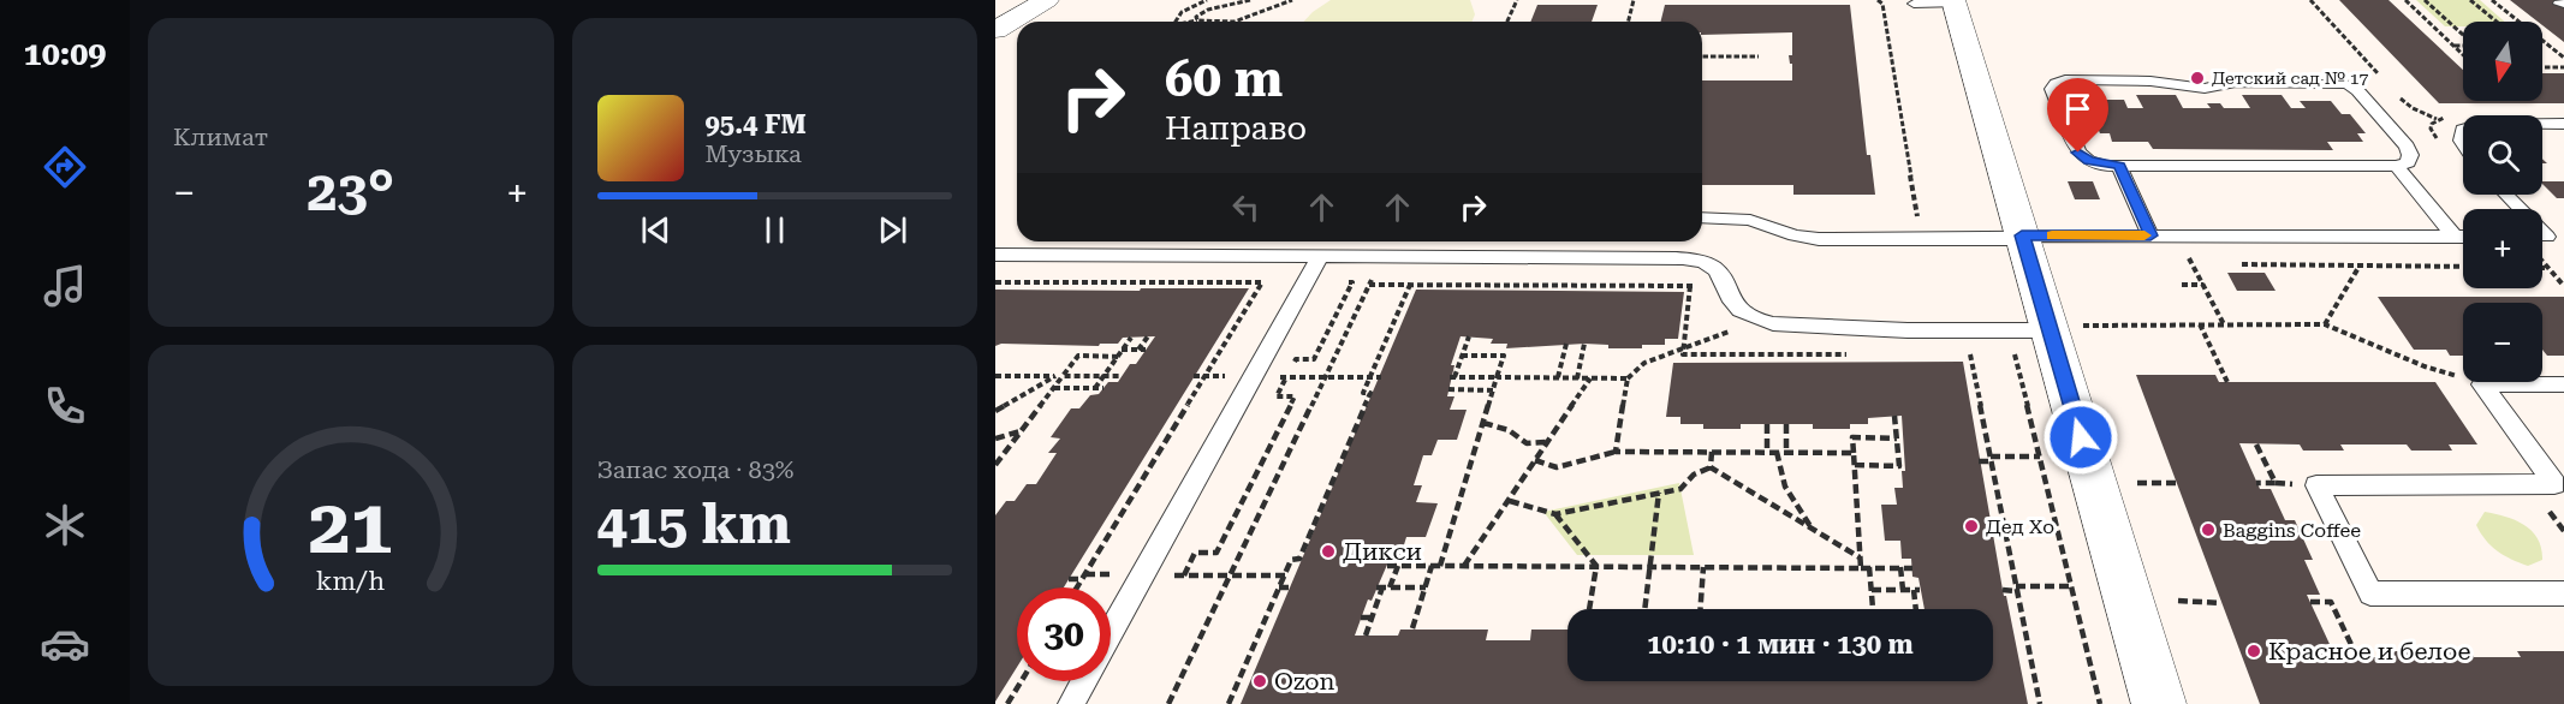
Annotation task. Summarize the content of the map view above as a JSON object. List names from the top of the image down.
{
  "places": [
    "Детский сад № 17",
    "Дед Хо",
    "Baggins Coffee",
    "Дикси",
    "Крaсное и белoе",
    "Ozon"
  ],
  "north": "bottom",
  "page": {
    "tabs": "10:09",
    "tile": [
      "Климат",
      ["Запас хода · 83%", "415 km"]
    ],
    "map_buttons": ["+", "−"],
    "turn": ["60 m", "Направо"],
    "song": ["95.4 FM", "Музыка"],
    "heat": ["−", "23°", "+"],
    "limit": "30",
    "trip": "10:10 · 1 мин · 130 m",
    "gauge": ["21", "km/h"]
  }
}
